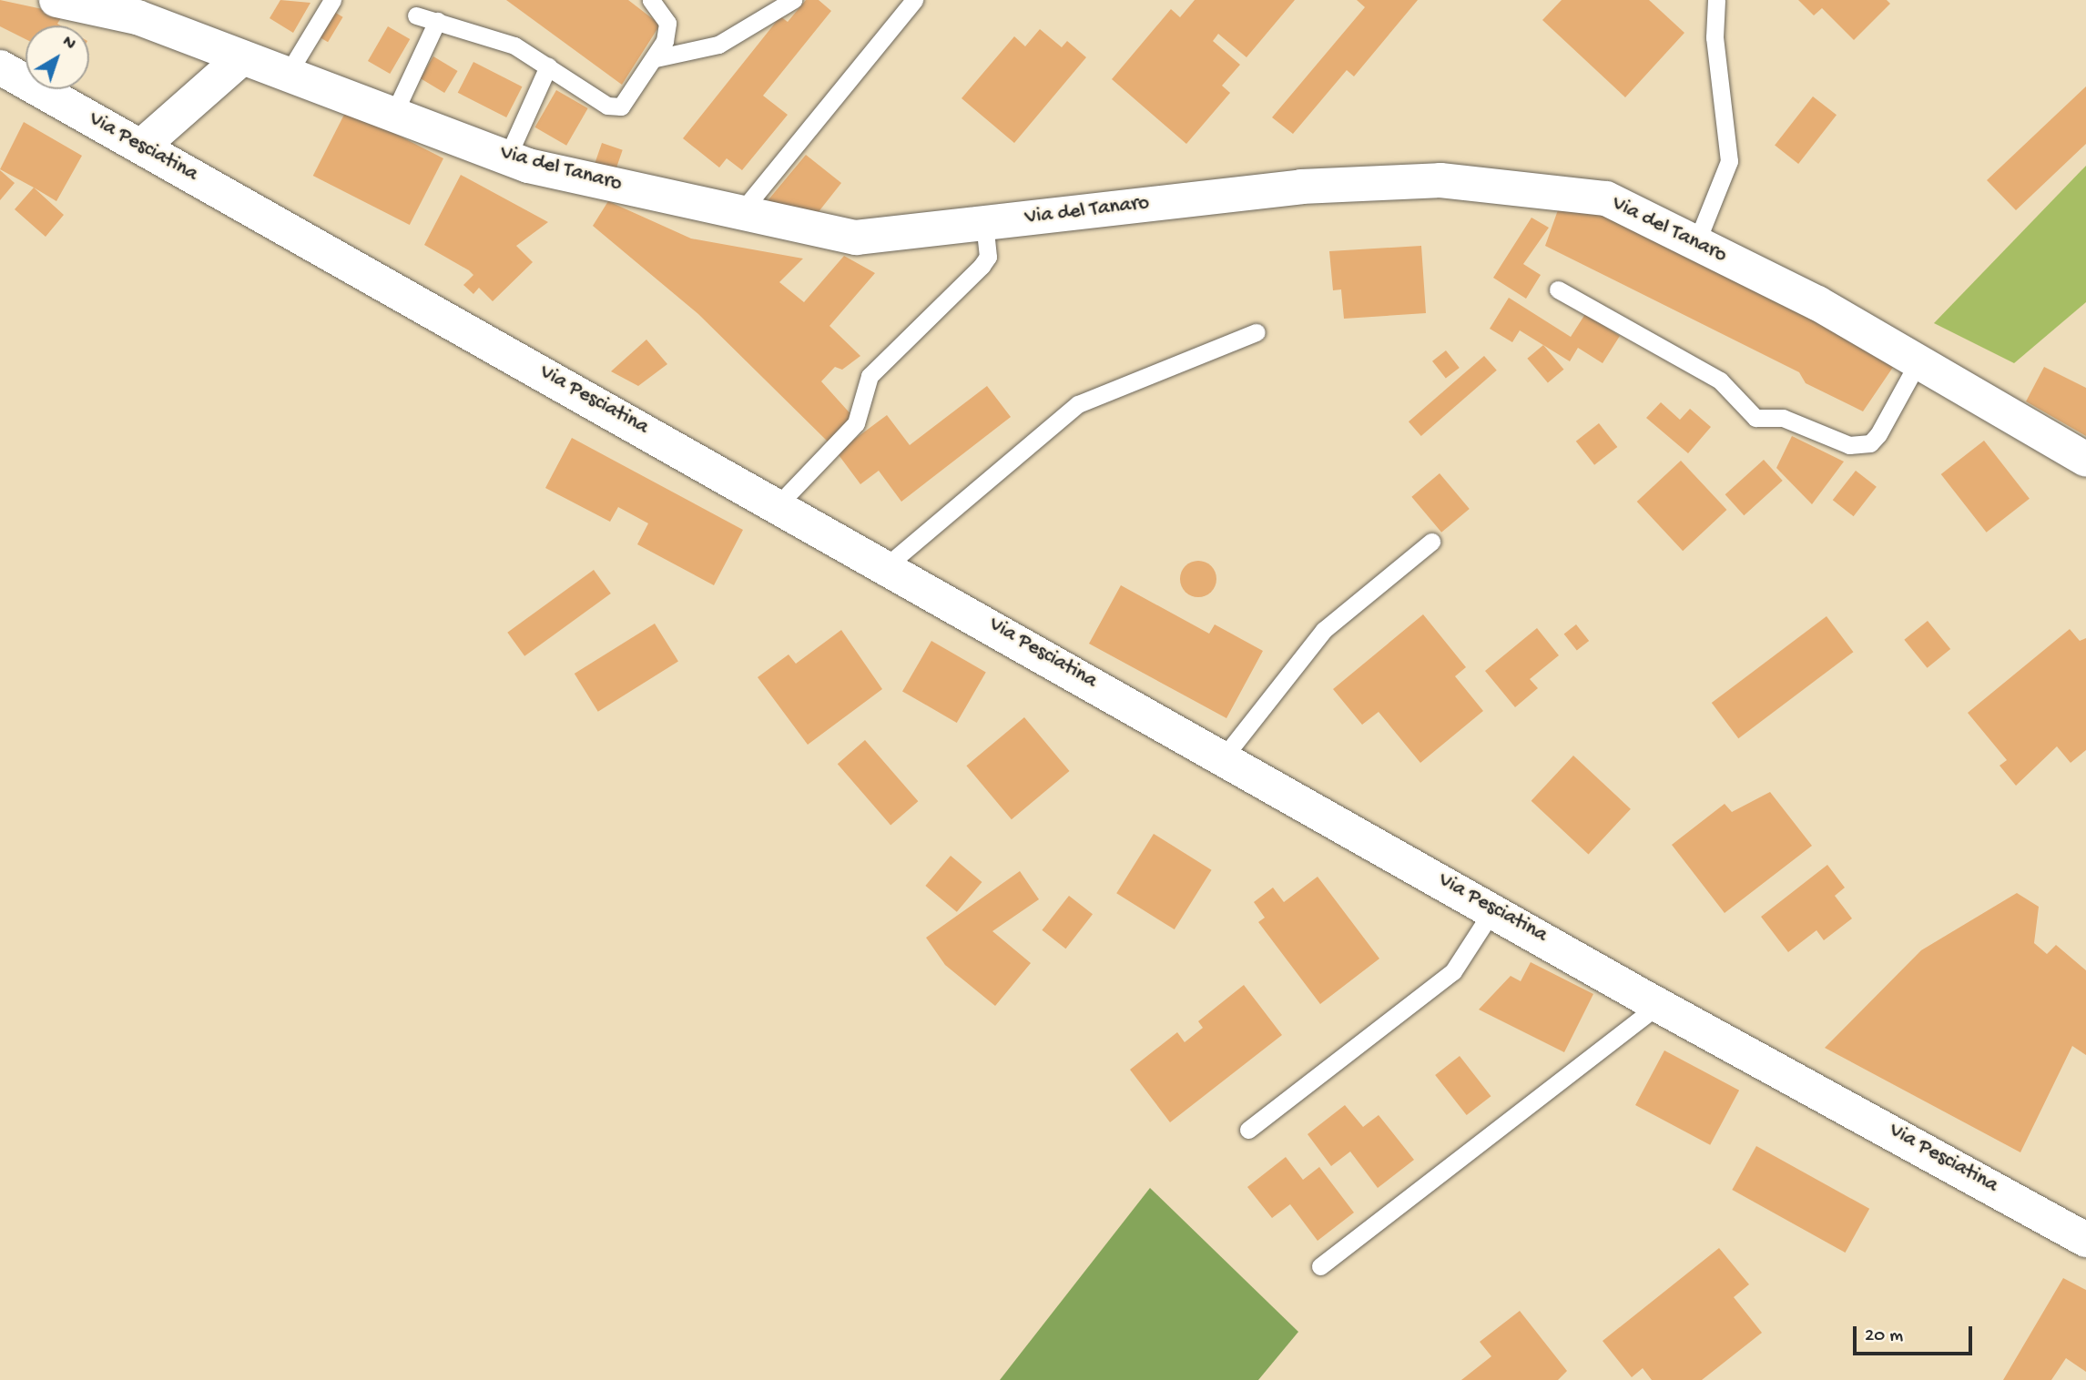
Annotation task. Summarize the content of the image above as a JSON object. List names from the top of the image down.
{
  "streets": {
    "main road": ["Via Pesciatina", "Via del Tanaro"]
  },
  "scale_bar": "20 m",
  "north": "top right"
}
